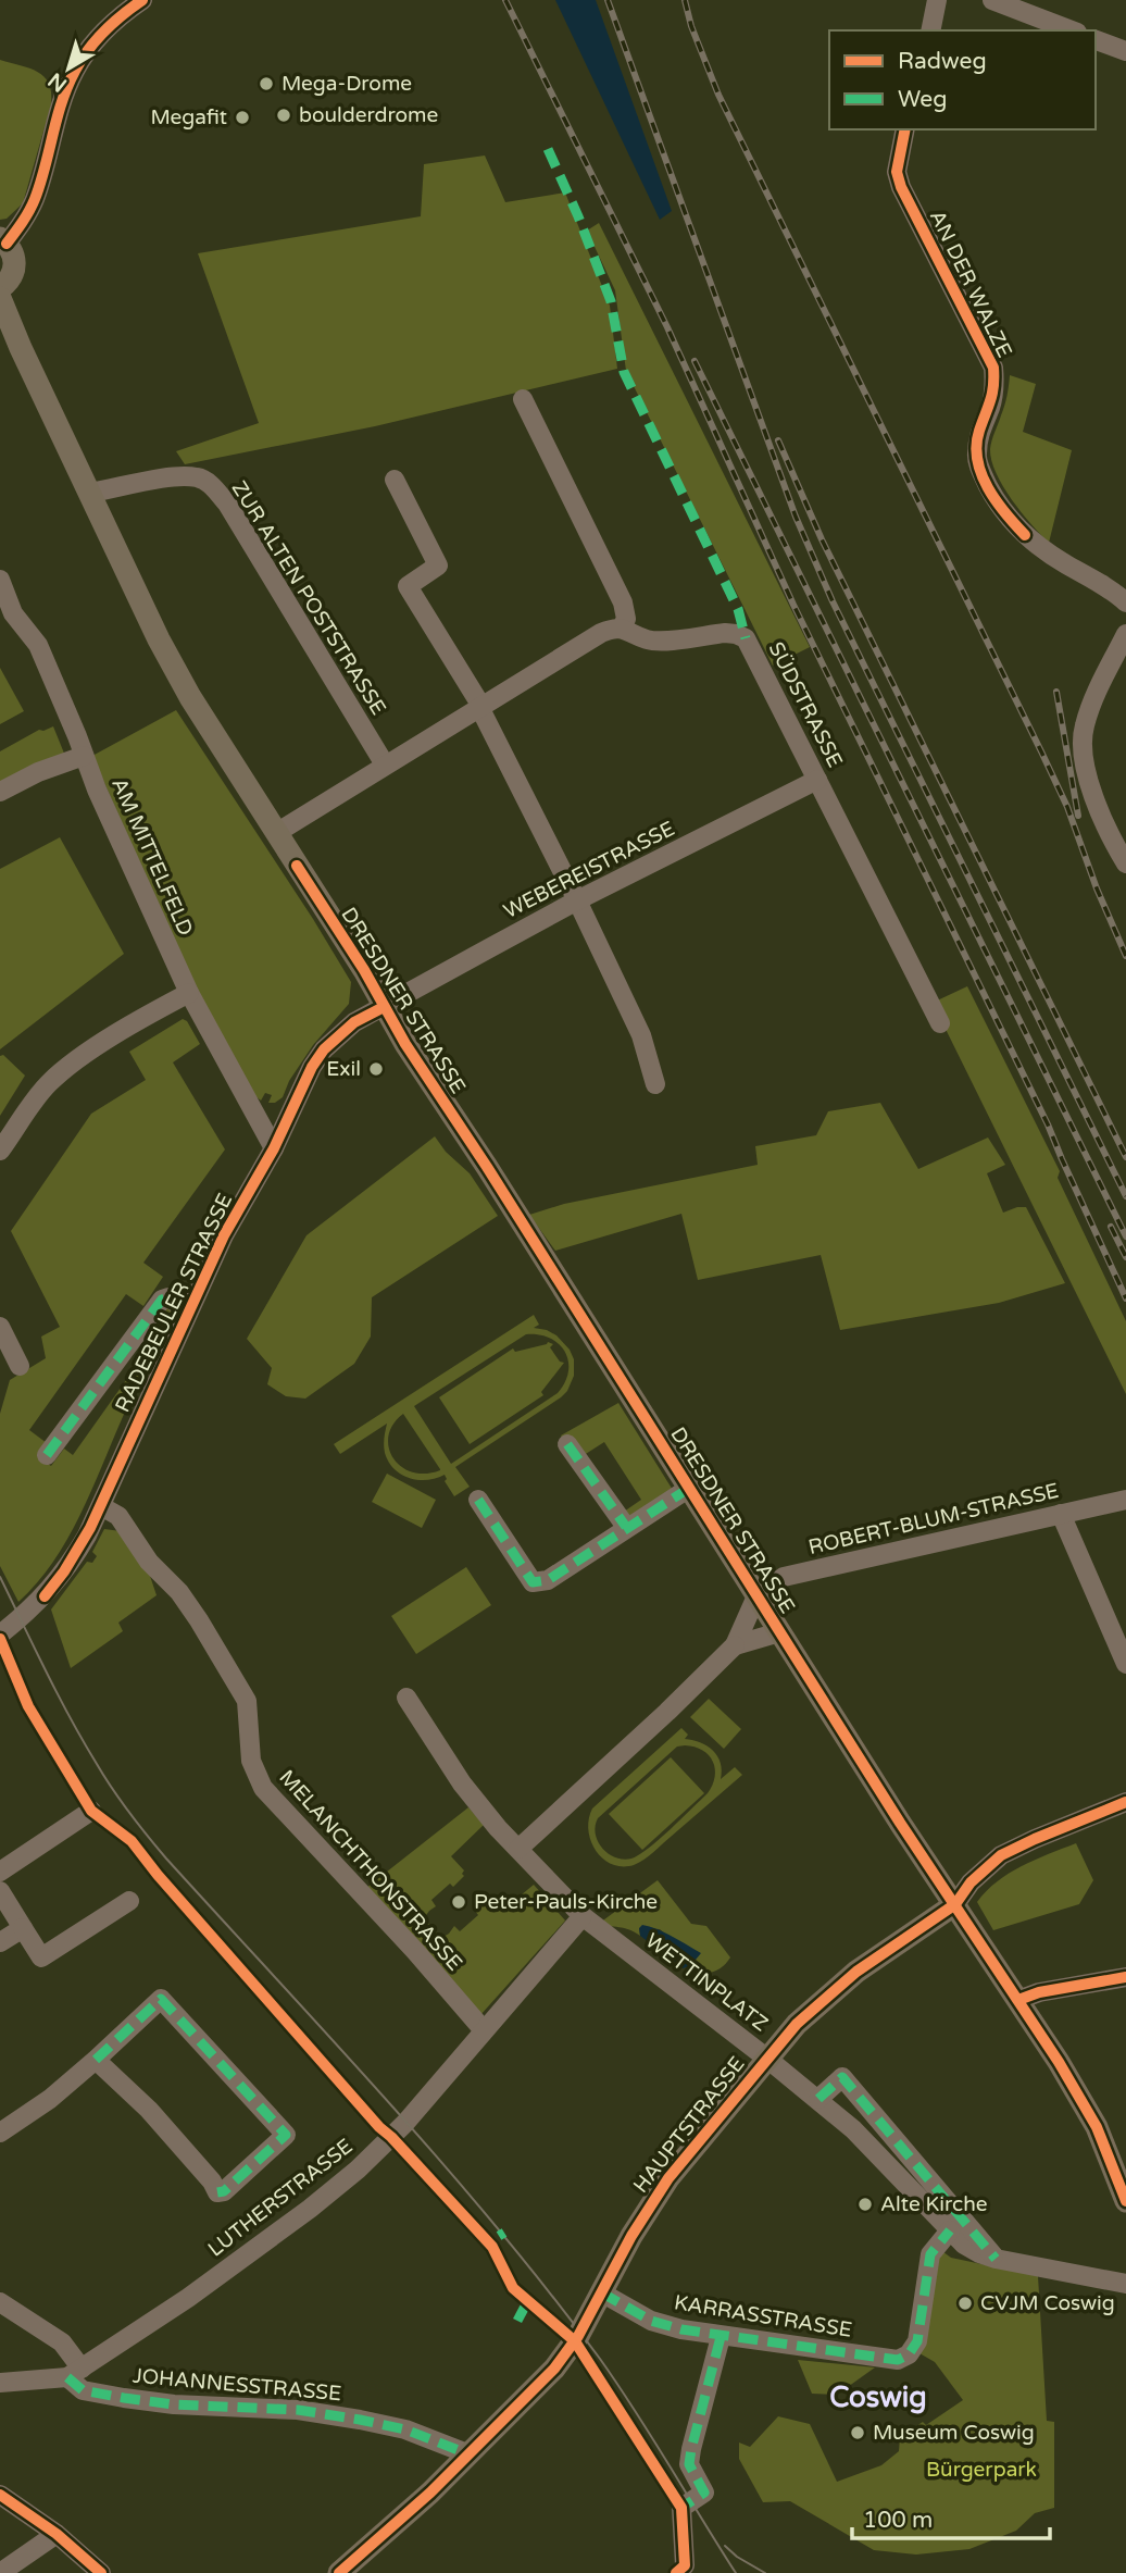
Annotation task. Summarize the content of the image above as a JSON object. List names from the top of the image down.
{
  "streets": {
    "main road": ["DRESDNER STRASSE", "HAUPTSTRASSE"],
    "street": [
      "AN DER WALZE",
      "ZUR ALTEN POSTSTRASSE",
      "SÜDSTRASSE",
      "AM MITTELFELD",
      "WEBEREISTRASSE",
      "RADEBEULER STRASSE",
      "ROBERT-BLUM-STRASSE",
      "MELANCHTHONSTRASSE",
      "WETTINPLATZ",
      "LUTHERSTRASSE",
      "KARRASSTRASSE",
      "JOHANNESSTRASSE"
    ]
  },
  "crossings": [
    ["ZUR ALTEN POSTSTRASSE", "DRESDNER STRASSE"],
    ["SÜDSTRASSE", "WEBEREISTRASSE"],
    ["AM MITTELFELD", "RADEBEULER STRASSE"],
    ["WEBEREISTRASSE", "DRESDNER STRASSE"],
    ["WEBEREISTRASSE", "RADEBEULER STRASSE"],
    ["DRESDNER STRASSE", "RADEBEULER STRASSE"],
    ["DRESDNER STRASSE", "ROBERT-BLUM-STRASSE"],
    ["DRESDNER STRASSE", "HAUPTSTRASSE"],
    ["RADEBEULER STRASSE", "MELANCHTHONSTRASSE"],
    ["MELANCHTHONSTRASSE", "LUTHERSTRASSE"],
    ["WETTINPLATZ", "HAUPTSTRASSE"],
    ["WETTINPLATZ", "LUTHERSTRASSE"],
    ["WETTINPLATZ", "KARRASSTRASSE"],
    ["HAUPTSTRASSE", "KARRASSTRASSE"],
    ["HAUPTSTRASSE", "JOHANNESSTRASSE"],
    ["LUTHERSTRASSE", "JOHANNESSTRASSE"]
  ],
  "districts": ["Coswig"],
  "parks": ["Bürgerpark"],
  "places": [
    "Mega-Drome",
    "boulderdrome",
    "Megafit",
    "Exil",
    "Peter-Pauls-Kirche",
    "Alte Kirche",
    "CVJM Coswig",
    "Museum Coswig"
  ],
  "legend": ["Radweg", "Weg"],
  "scale_bar": "100 m",
  "north": "bottom left"
}
